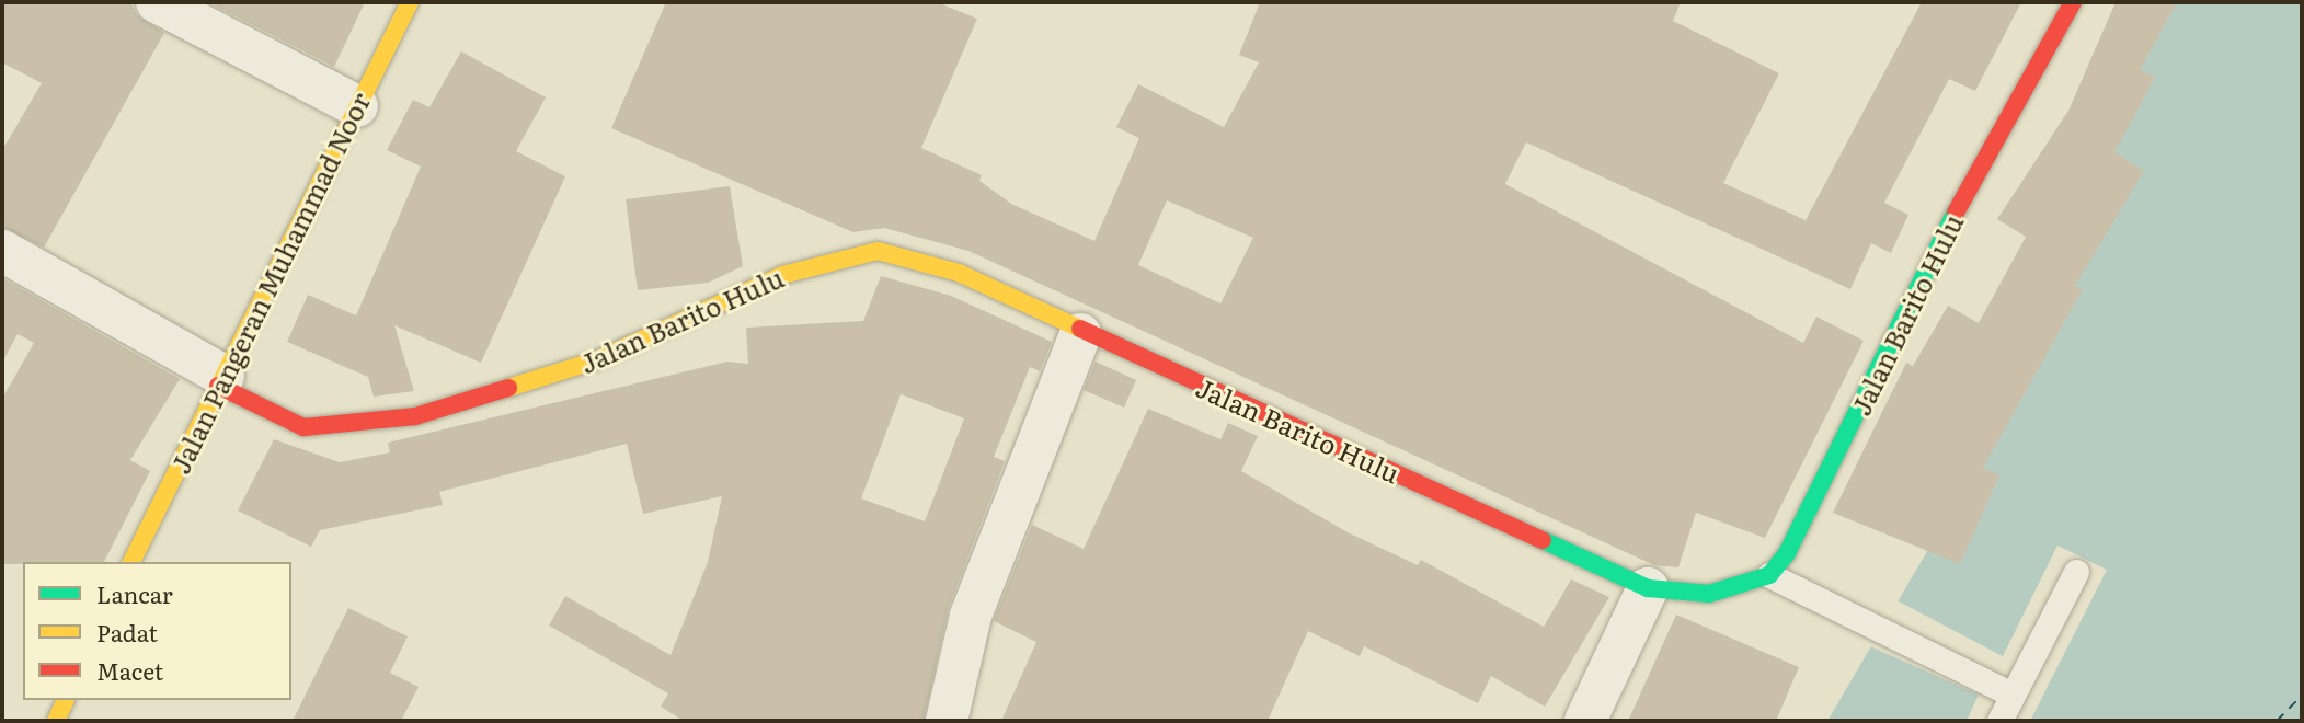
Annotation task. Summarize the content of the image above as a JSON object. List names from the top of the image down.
{
  "streets": {
    "street": ["Jalan Pangeran Muhammad Noor", "Jalan Barito Hulu"]
  },
  "crossings": [
    ["Jalan Pangeran Muhammad Noor", "Jalan Barito Hulu"]
  ],
  "legend": ["Lancar", "Padat", "Macet"]
}
